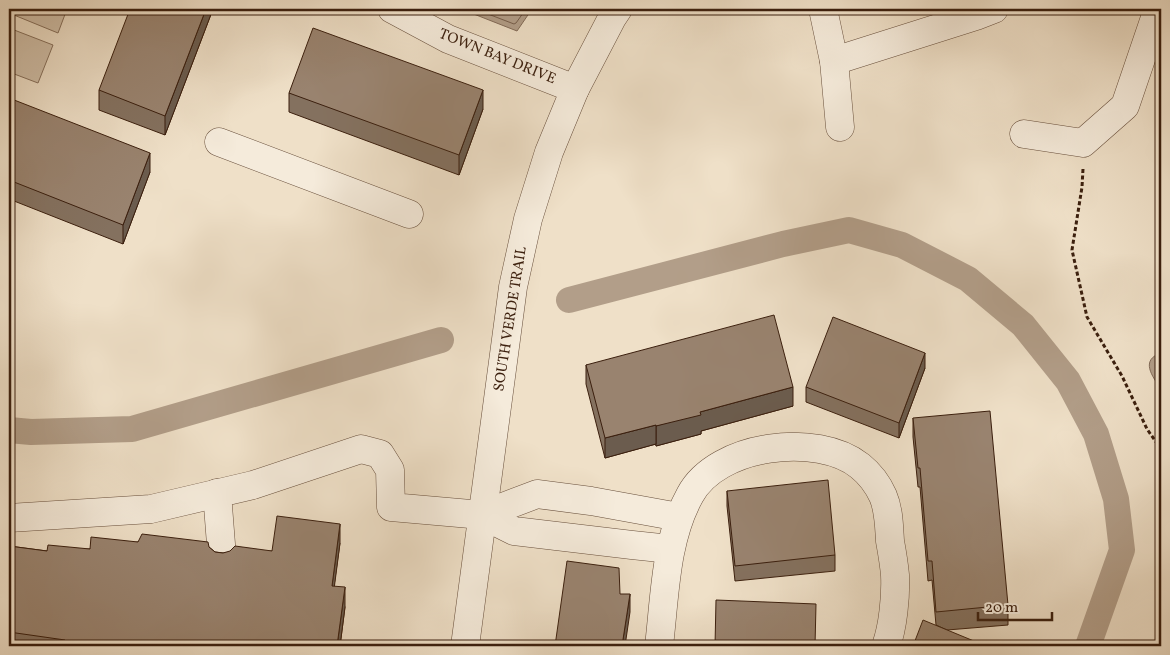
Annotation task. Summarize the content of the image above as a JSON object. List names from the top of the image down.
{
  "streets": {
    "street": ["TOWN BAY DRIVE", "SOUTH VERDE TRAIL"]
  },
  "crossings": [
    ["TOWN BAY DRIVE", "SOUTH VERDE TRAIL"]
  ],
  "scale_bar": "20 m"
}
